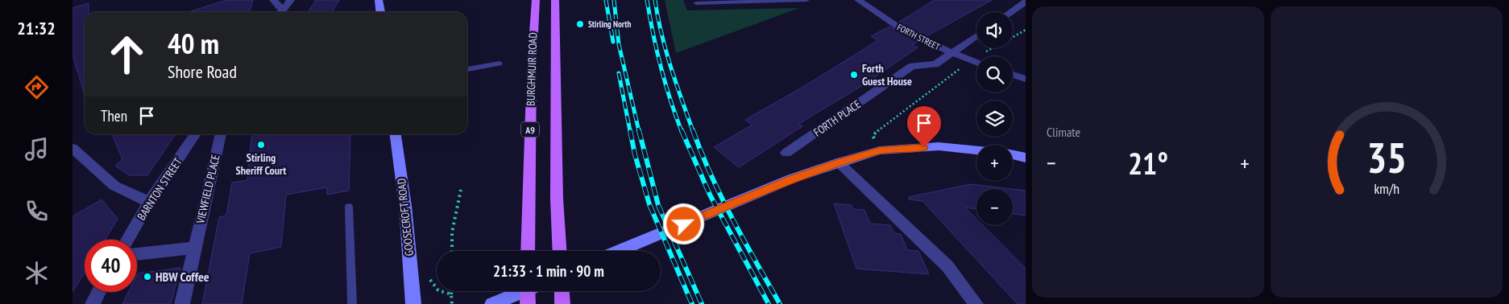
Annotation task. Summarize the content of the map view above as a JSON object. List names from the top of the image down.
{
  "streets": {
    "main road": ["BURGHMUIR ROAD", "A9"],
    "street": [
      "FORTH STREET",
      "FORTH PLACE",
      "BARNTON STREET",
      "VIEWFIELD PLACE",
      "GOOSECROFT ROAD"
    ]
  },
  "crossings": [
    ["FORTH STREET", "FORTH PLACE"]
  ],
  "places": [
    "Stirling North",
    "Forth Guest House",
    "Stirling Sheriff Court",
    "HBW Coffee"
  ],
  "page": {
    "tabs": "21:32",
    "tile": "Climate",
    "map_buttons": ["+", "−"],
    "turn": ["40 m", "Shore Road"],
    "then": "Then",
    "heat": ["−", "21°", "+"],
    "limit": "40",
    "trip": "21:33 · 1 min · 90 m",
    "gauge": ["35", "km/h"]
  }
}
